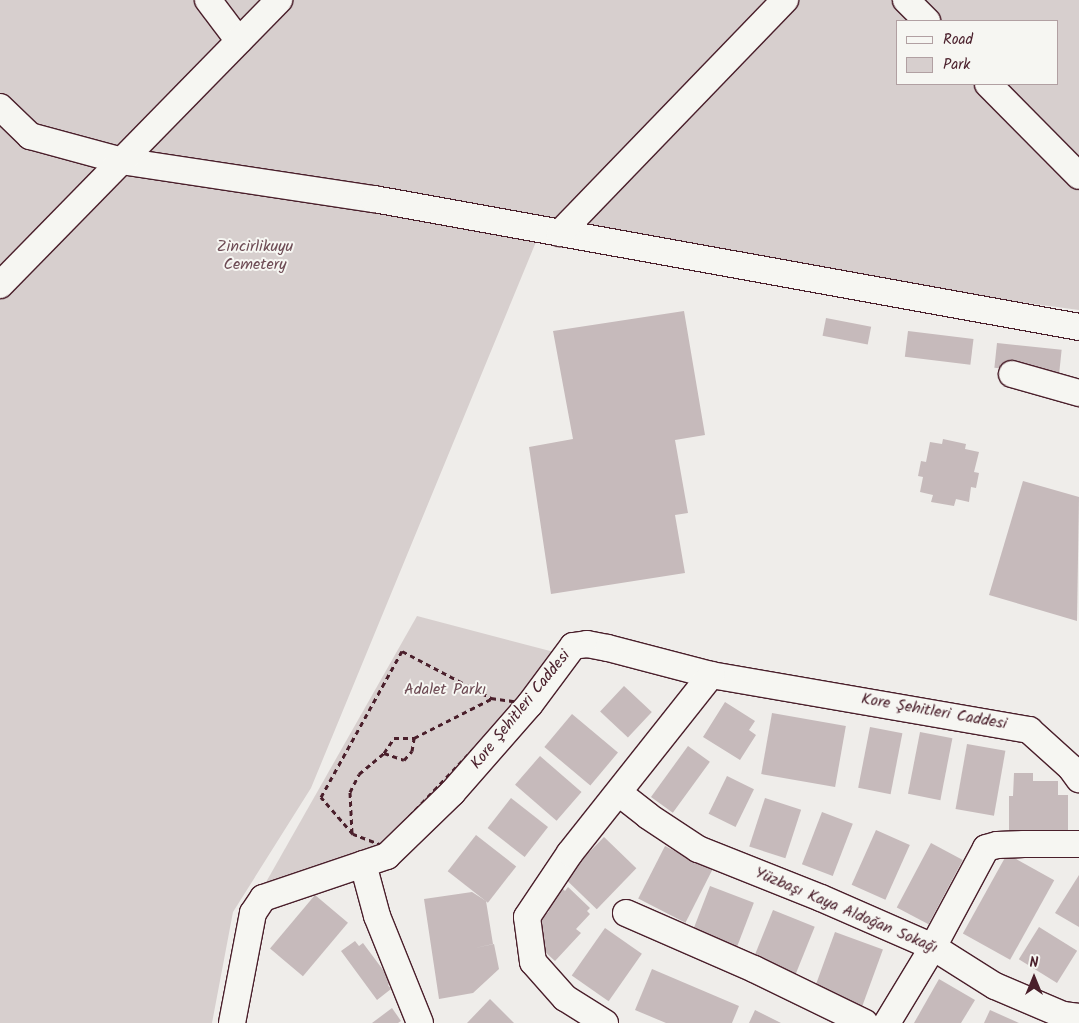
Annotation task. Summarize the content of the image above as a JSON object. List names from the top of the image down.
{
  "streets": {
    "street": ["Kore Şehitleri Caddesi", "Yüzbaşı Kaya Aldoğan Sokağı"]
  },
  "parks": ["Zincirlikuyu Cemetery", "Adalet Parkı"],
  "legend": ["Road", "Park"],
  "north": "top"
}
